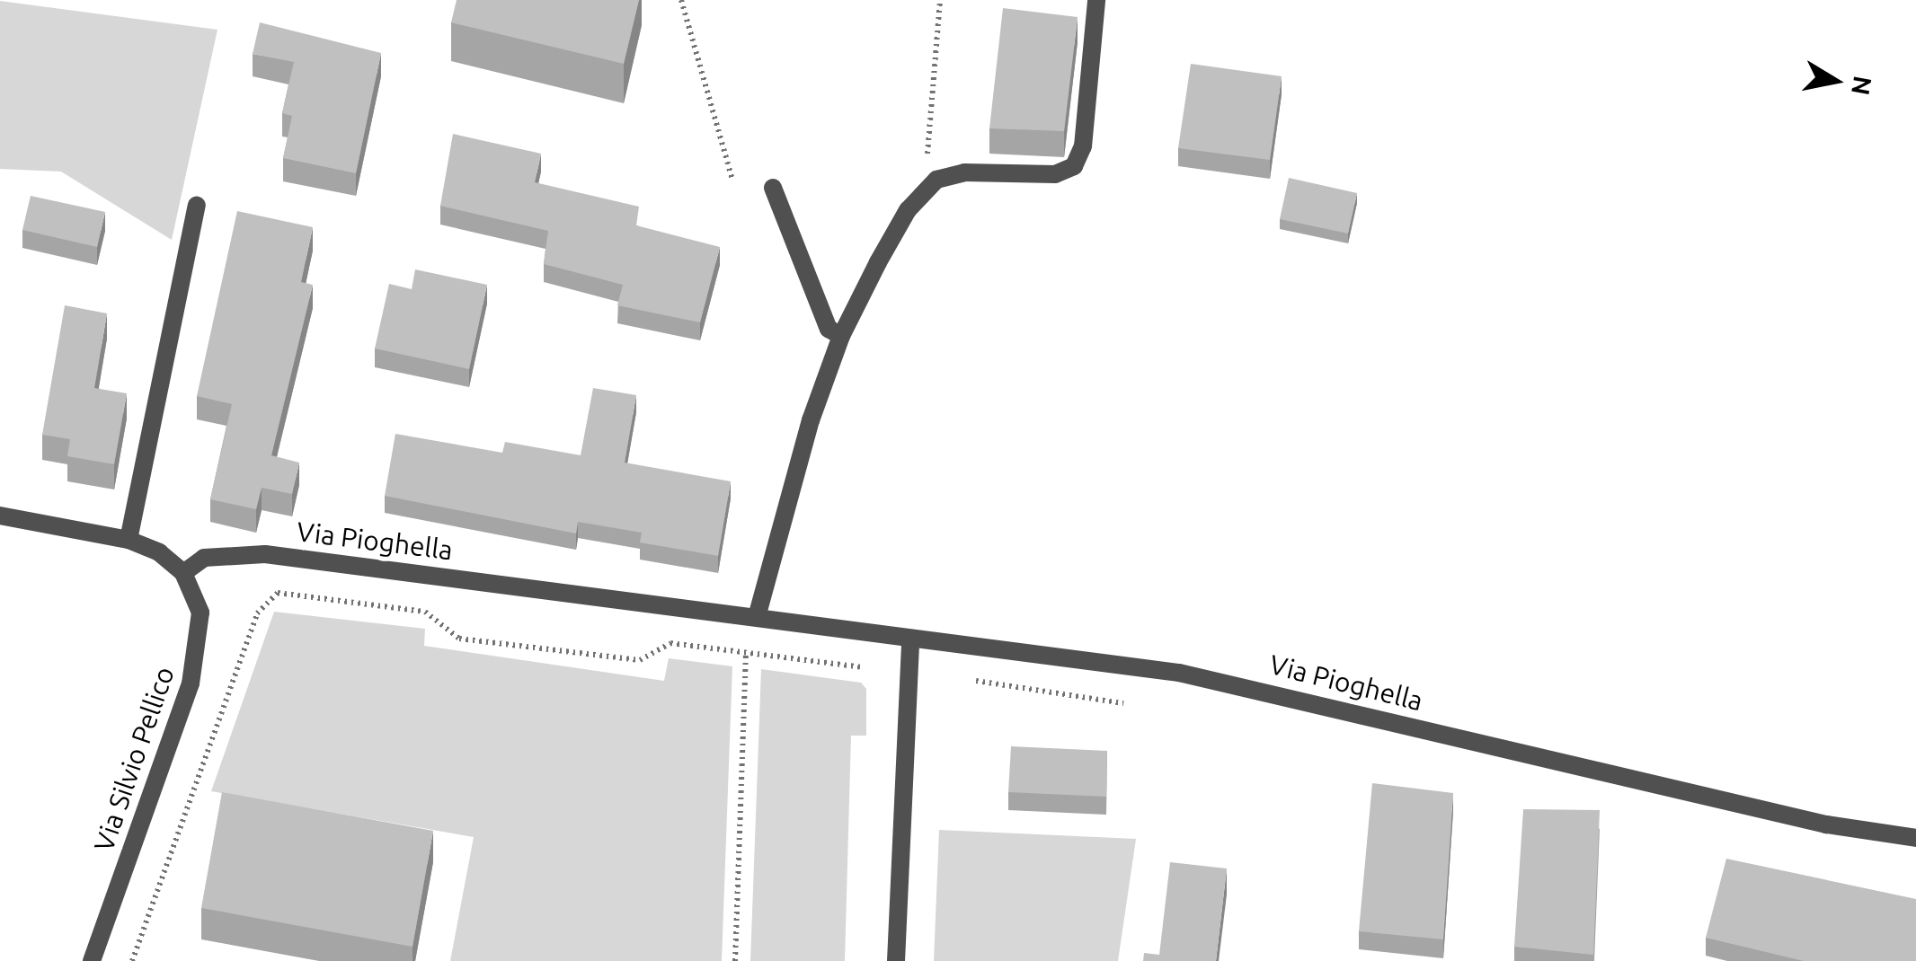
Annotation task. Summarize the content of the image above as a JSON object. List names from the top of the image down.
{
  "streets": {
    "street": ["Via Pioghella", "Via Silvio Pellico"]
  },
  "crossings": [
    ["Via Pioghella", "Via Silvio Pellico"]
  ],
  "north": "right"
}
